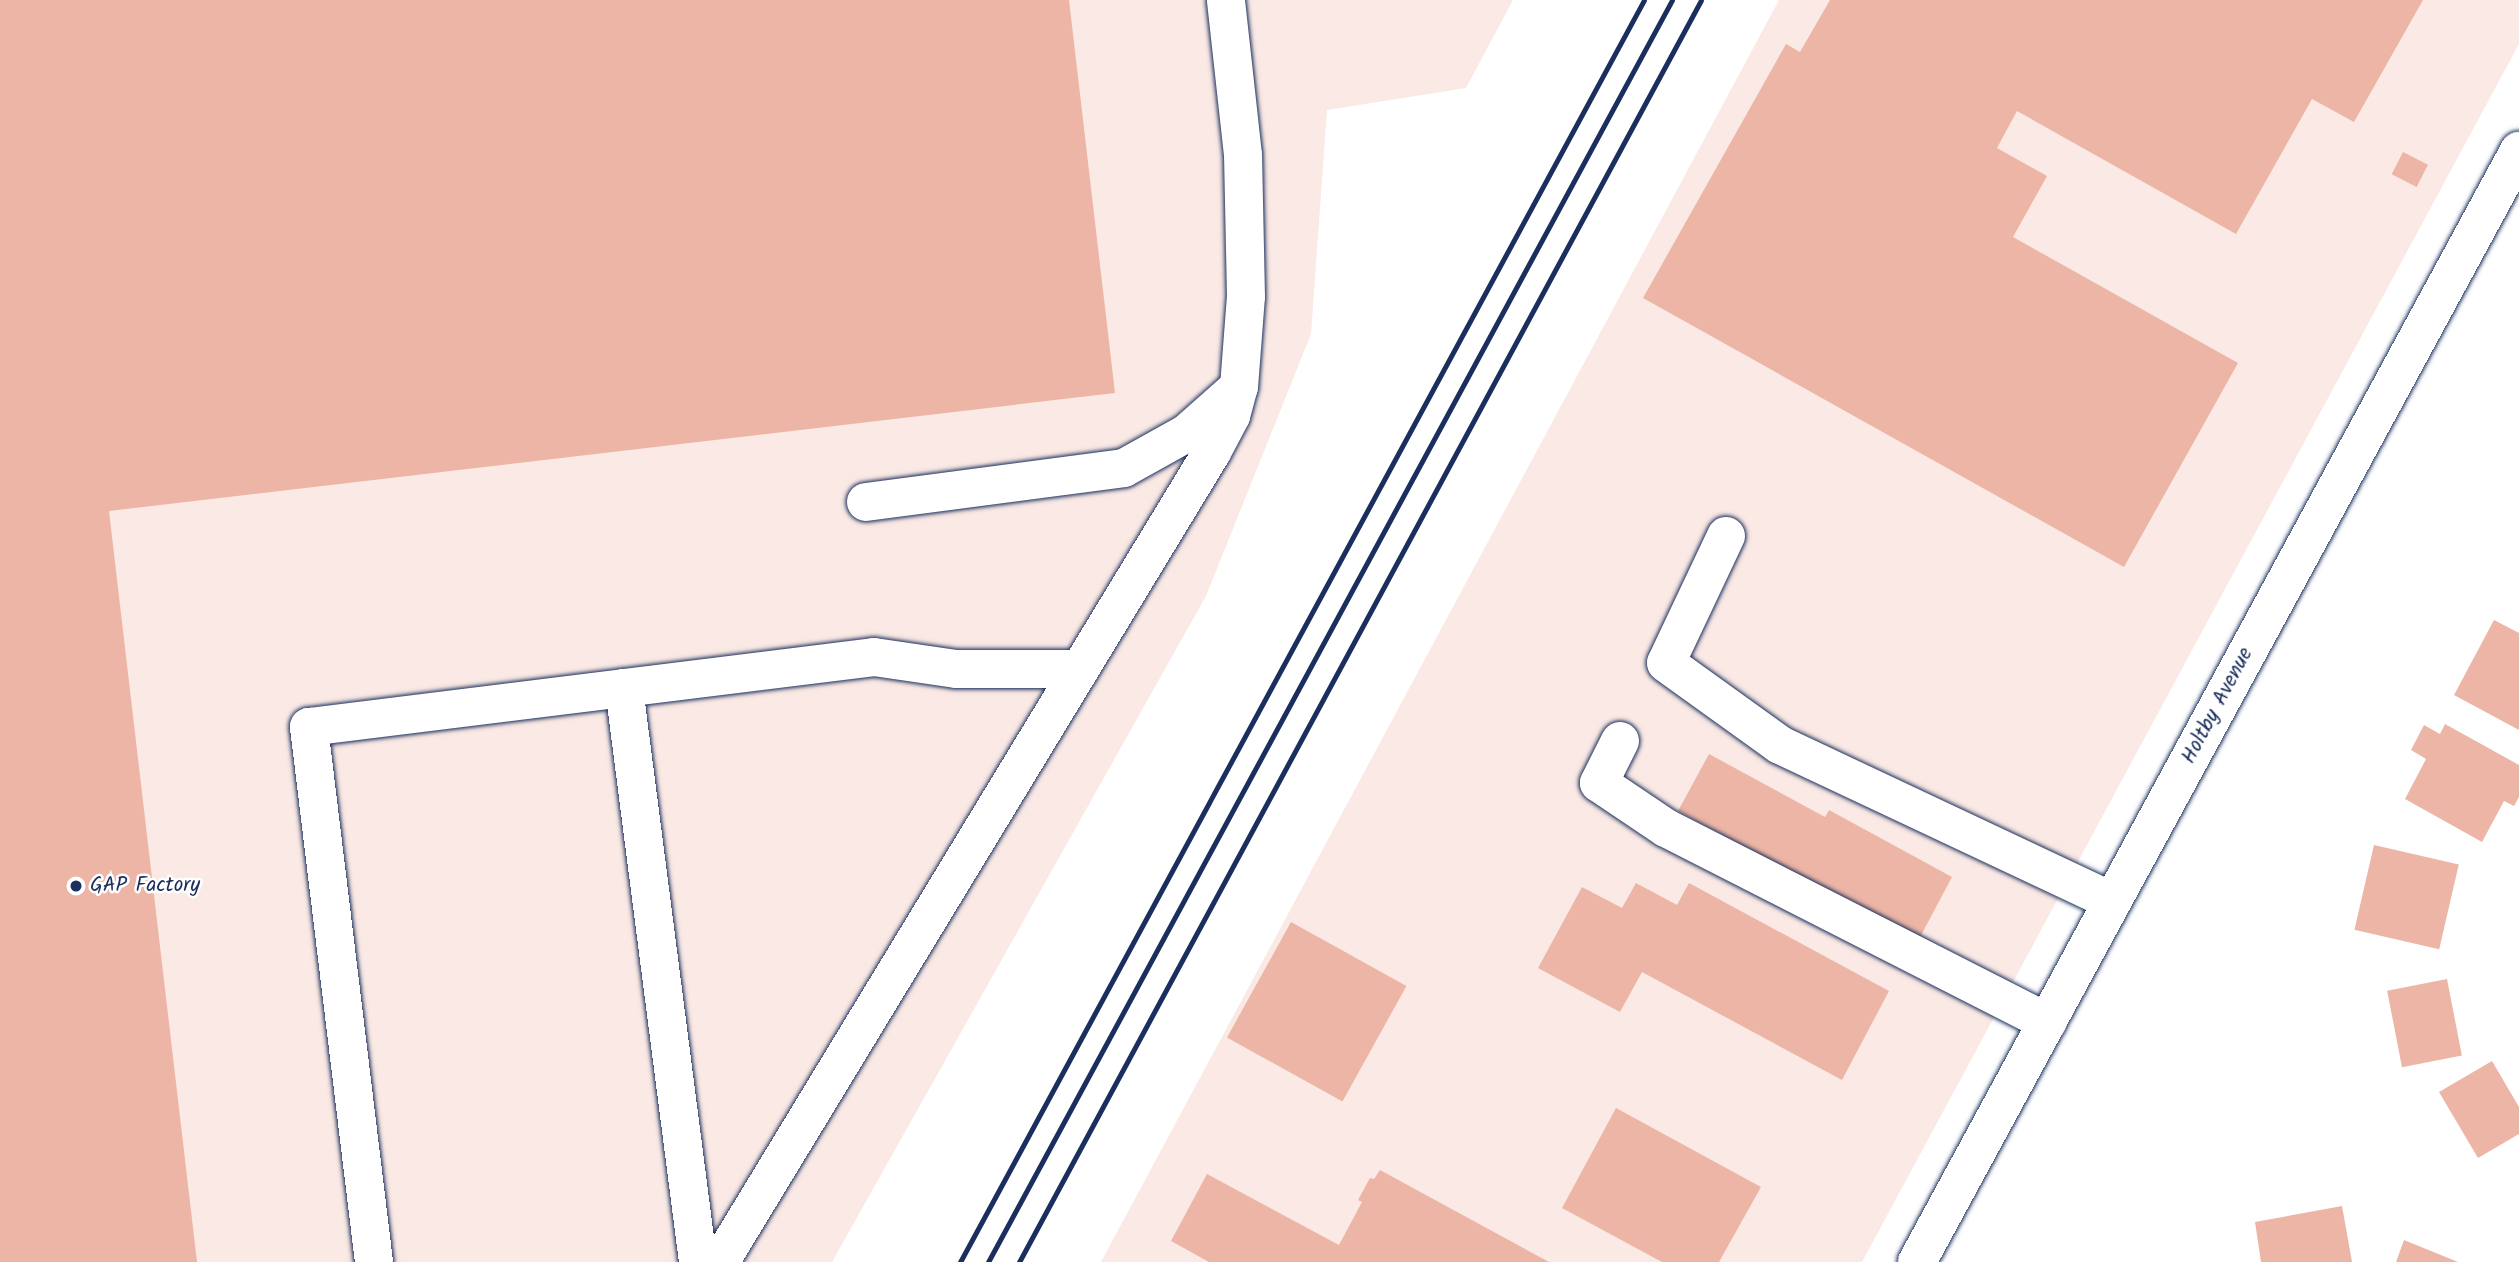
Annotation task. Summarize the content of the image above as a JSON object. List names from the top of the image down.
{
  "streets": {
    "street": ["Holtby Avenue"]
  },
  "places": ["GAP Factory"]
}
